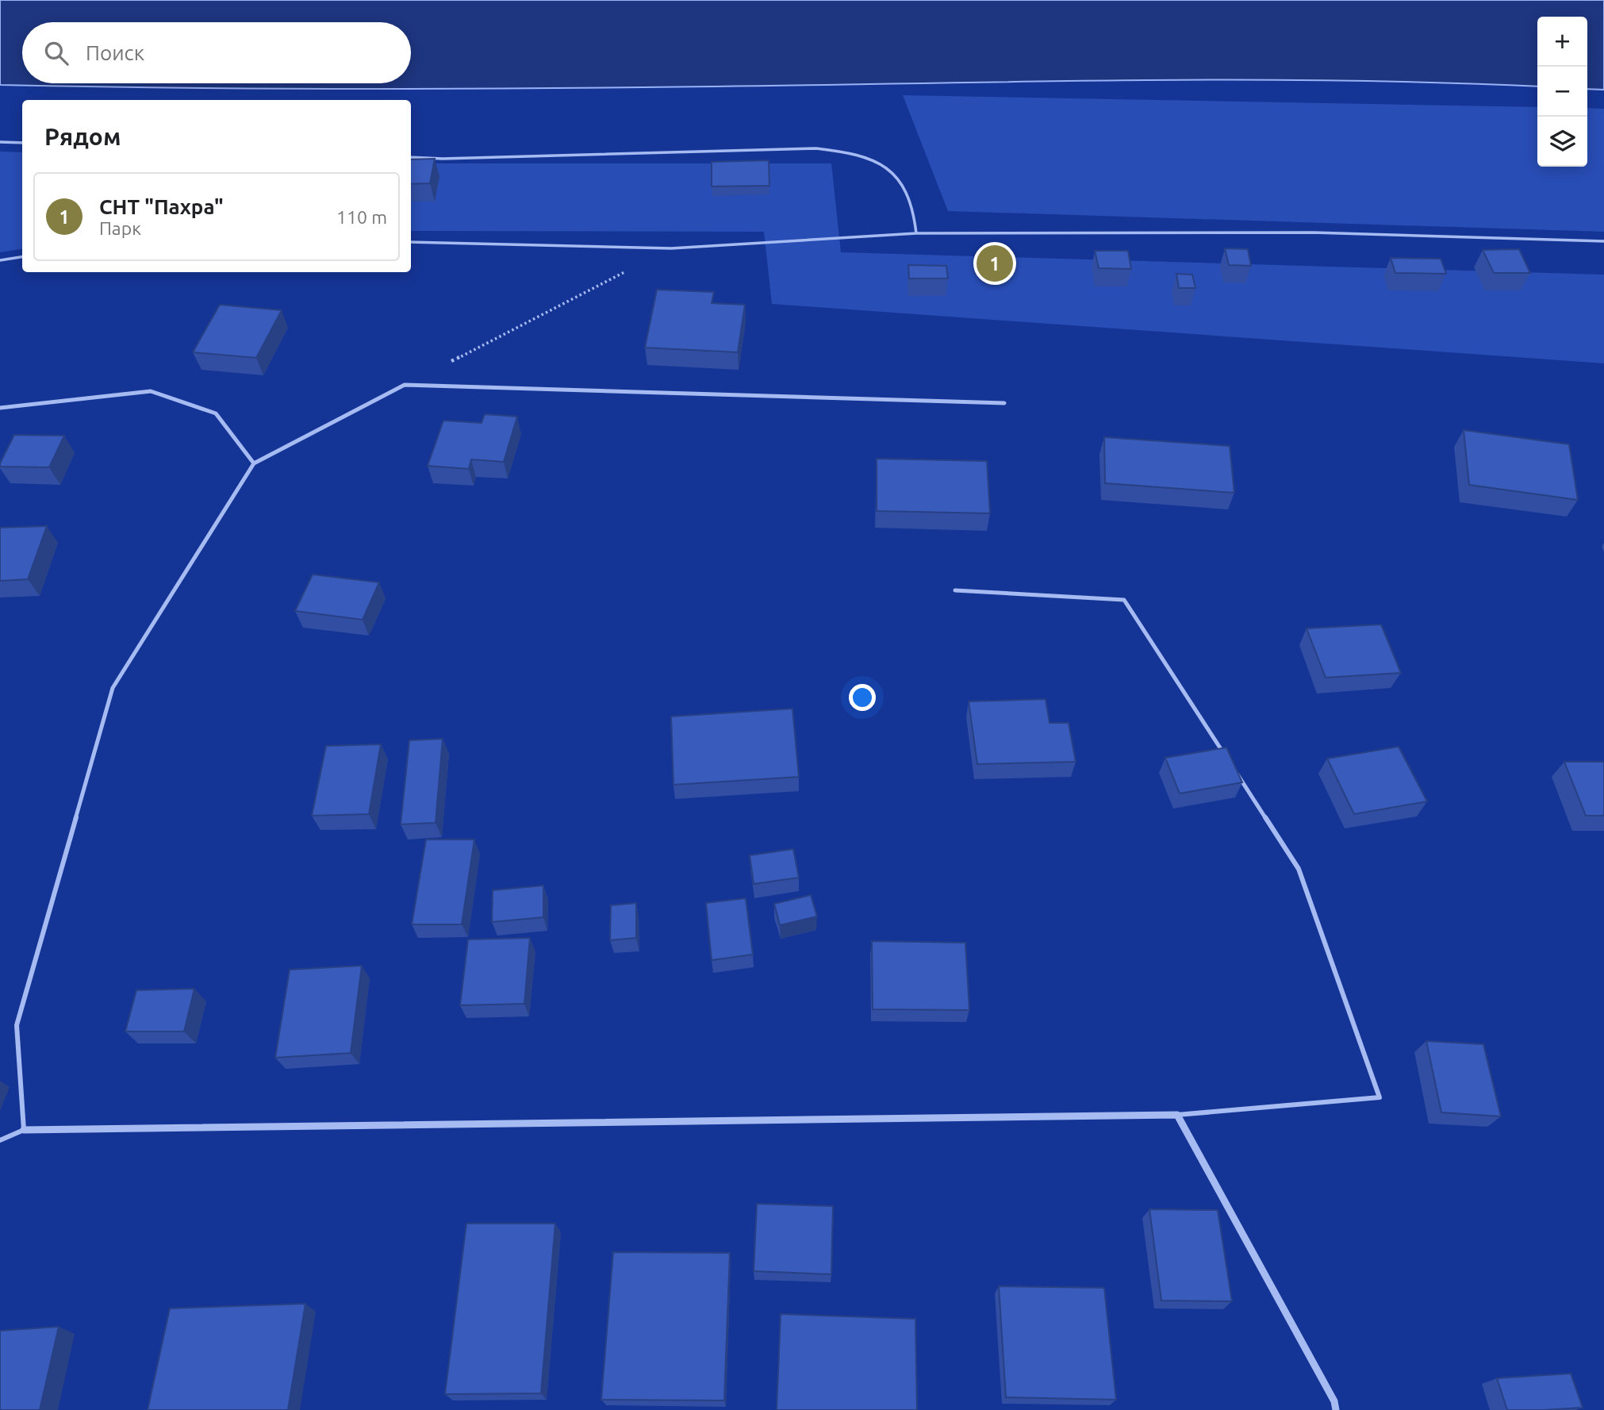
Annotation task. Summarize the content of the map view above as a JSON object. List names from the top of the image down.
{
  "page": {
    "map_buttons": ["+", "−"],
    "search": "Поиск",
    "heading": "Рядом",
    "list": [
      {
        "mark": "1",
        "name": "СНТ \"Пахра\"",
        "note": "Парк",
        "value": "110 m"
      }
    ],
    "pins": "1"
  }
}
